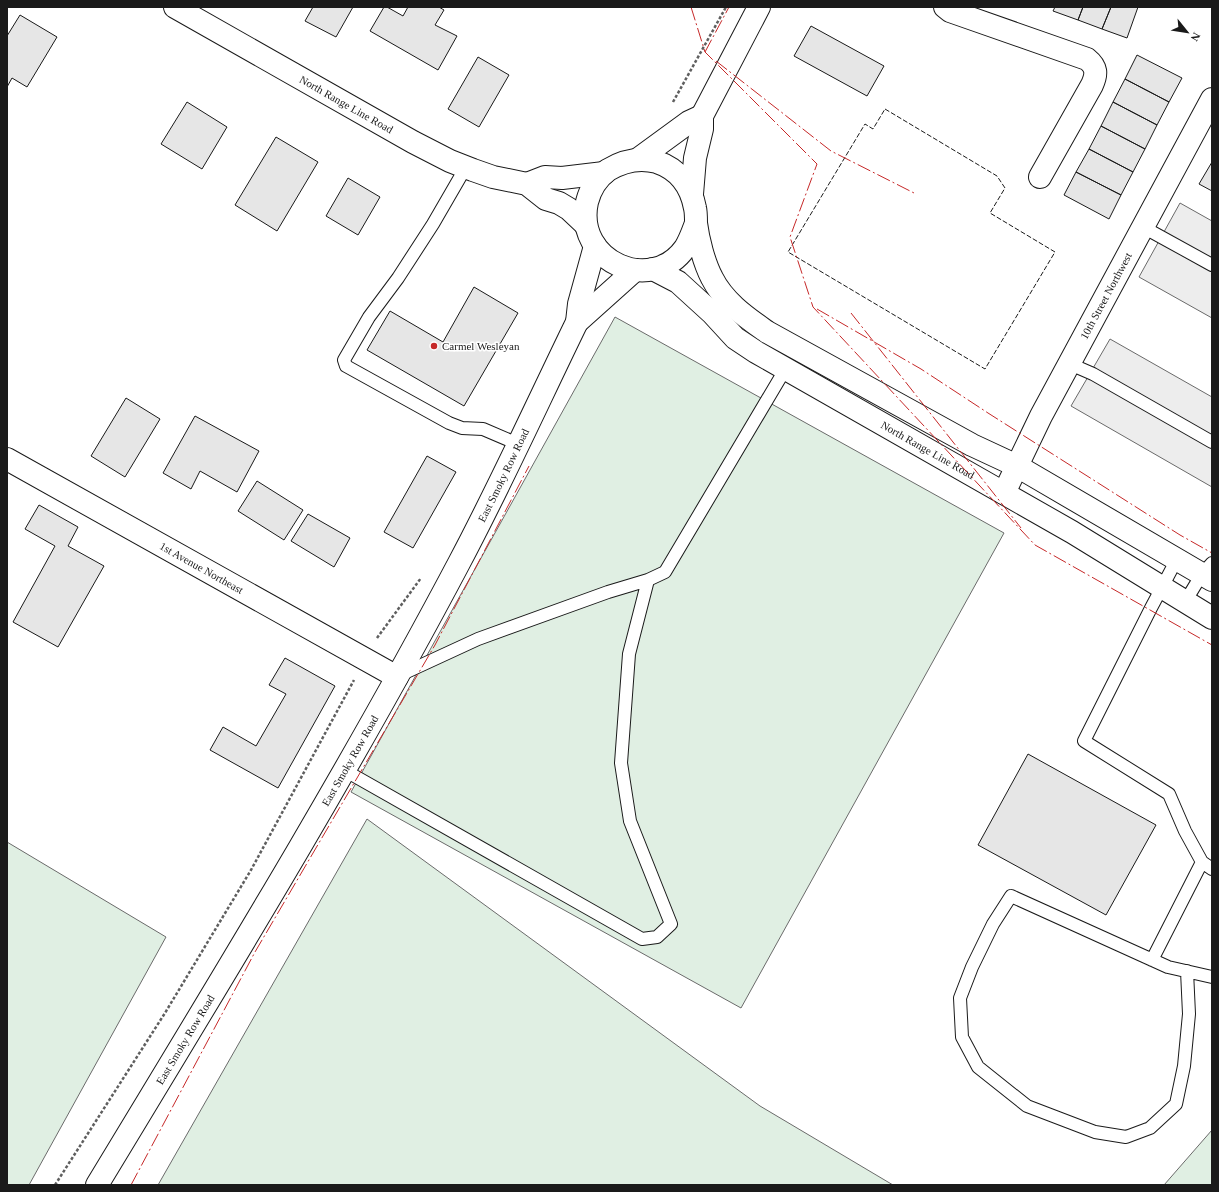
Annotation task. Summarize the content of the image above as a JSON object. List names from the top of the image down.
{
  "streets": {
    "street": [
      "North Range Line Road",
      "10th Street Northwest",
      "East Smoky Row Road",
      "1st Avenue Northeast"
    ]
  },
  "crossings": [
    ["North Range Line Road", "10th Street Northwest"],
    ["North Range Line Road", "East Smoky Row Road"],
    ["East Smoky Row Road", "1st Avenue Northeast"]
  ],
  "places": ["Carmel Wesleyan"],
  "north": "bottom right"
}
